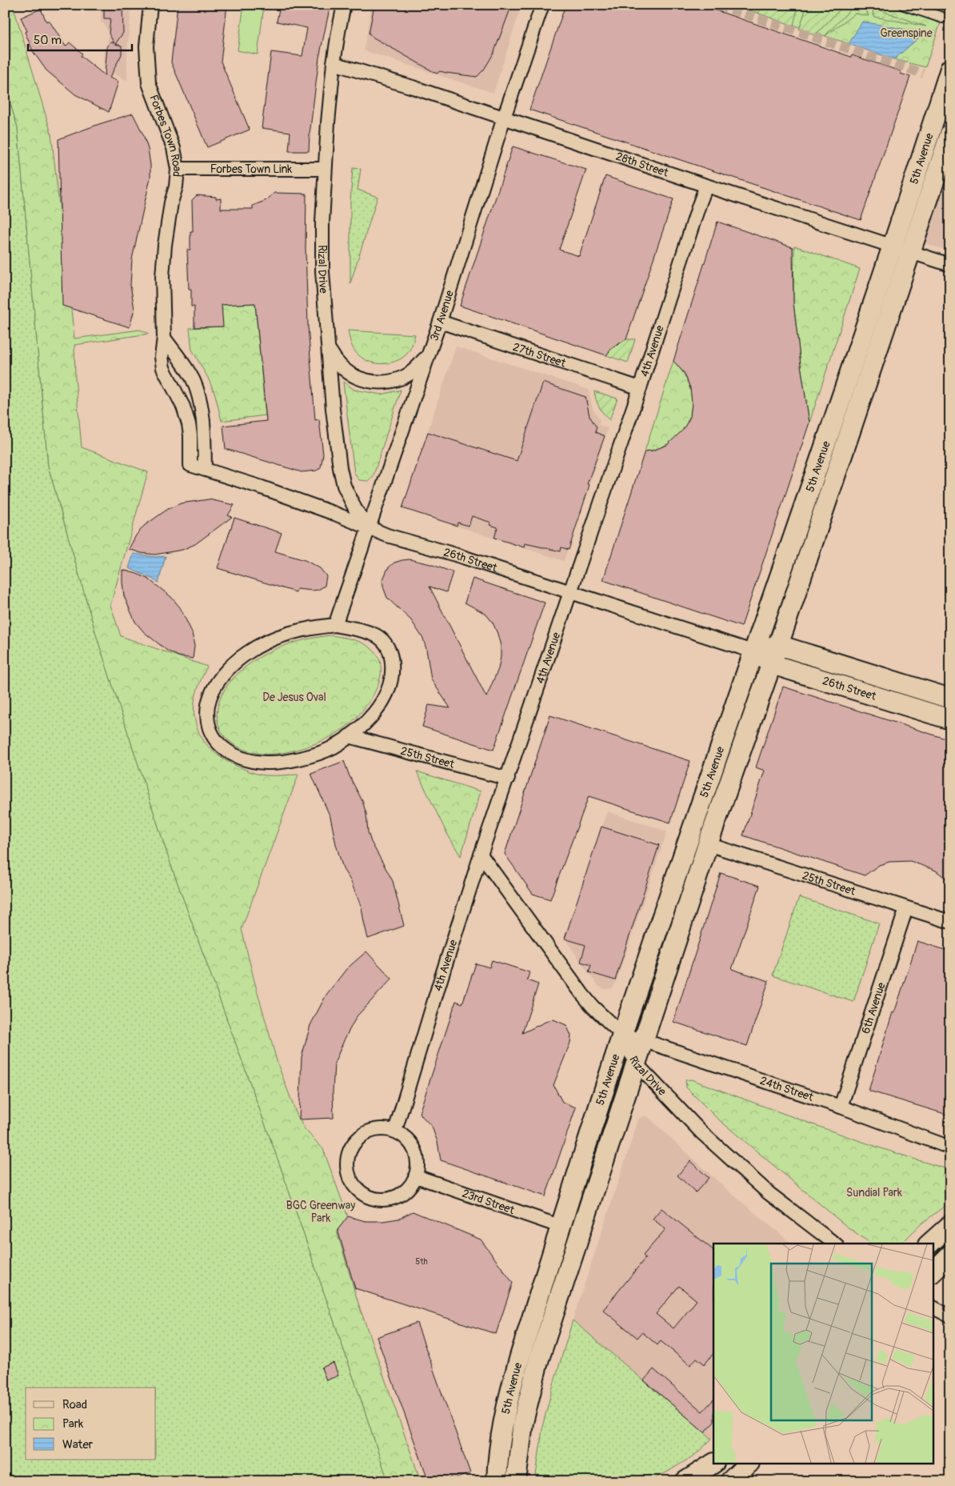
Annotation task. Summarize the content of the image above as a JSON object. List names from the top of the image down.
{
  "streets": {
    "main road": ["5th Avenue", "26th Street"],
    "street": [
      "Forbes Town Road",
      "28th Street",
      "Forbes Town Link",
      "Rizal Drive",
      "3rd Avenue",
      "4th Avenue",
      "27th Street",
      "25th Street",
      "6th Avenue",
      "24th Street",
      "23rd Street"
    ]
  },
  "crossings": [
    ["Forbes Town Road", "Forbes Town Link"],
    ["Forbes Town Road", "26th Street"],
    ["5th Avenue", "28th Street"],
    ["5th Avenue", "Rizal Drive"],
    ["5th Avenue", "26th Street"],
    ["5th Avenue", "25th Street"],
    ["5th Avenue", "24th Street"],
    ["5th Avenue", "23rd Street"],
    ["28th Street", "Rizal Drive"],
    ["28th Street", "3rd Avenue"],
    ["28th Street", "4th Avenue"],
    ["Forbes Town Link", "Rizal Drive"],
    ["Rizal Drive", "3rd Avenue"],
    ["Rizal Drive", "4th Avenue"],
    ["Rizal Drive", "26th Street"],
    ["Rizal Drive", "24th Street"],
    ["3rd Avenue", "27th Street"],
    ["3rd Avenue", "26th Street"],
    ["4th Avenue", "27th Street"],
    ["4th Avenue", "26th Street"],
    ["4th Avenue", "25th Street"],
    ["4th Avenue", "23rd Street"],
    ["25th Street", "6th Avenue"],
    ["6th Avenue", "24th Street"]
  ],
  "parks": [
    "Greenspine",
    "De Jesus Oval",
    "Sundial Park",
    "BGC Greenway Park"
  ],
  "house_numbers": ["5th"],
  "legend": ["Road", "Park", "Water"],
  "scale_bar": "50 m"
}
